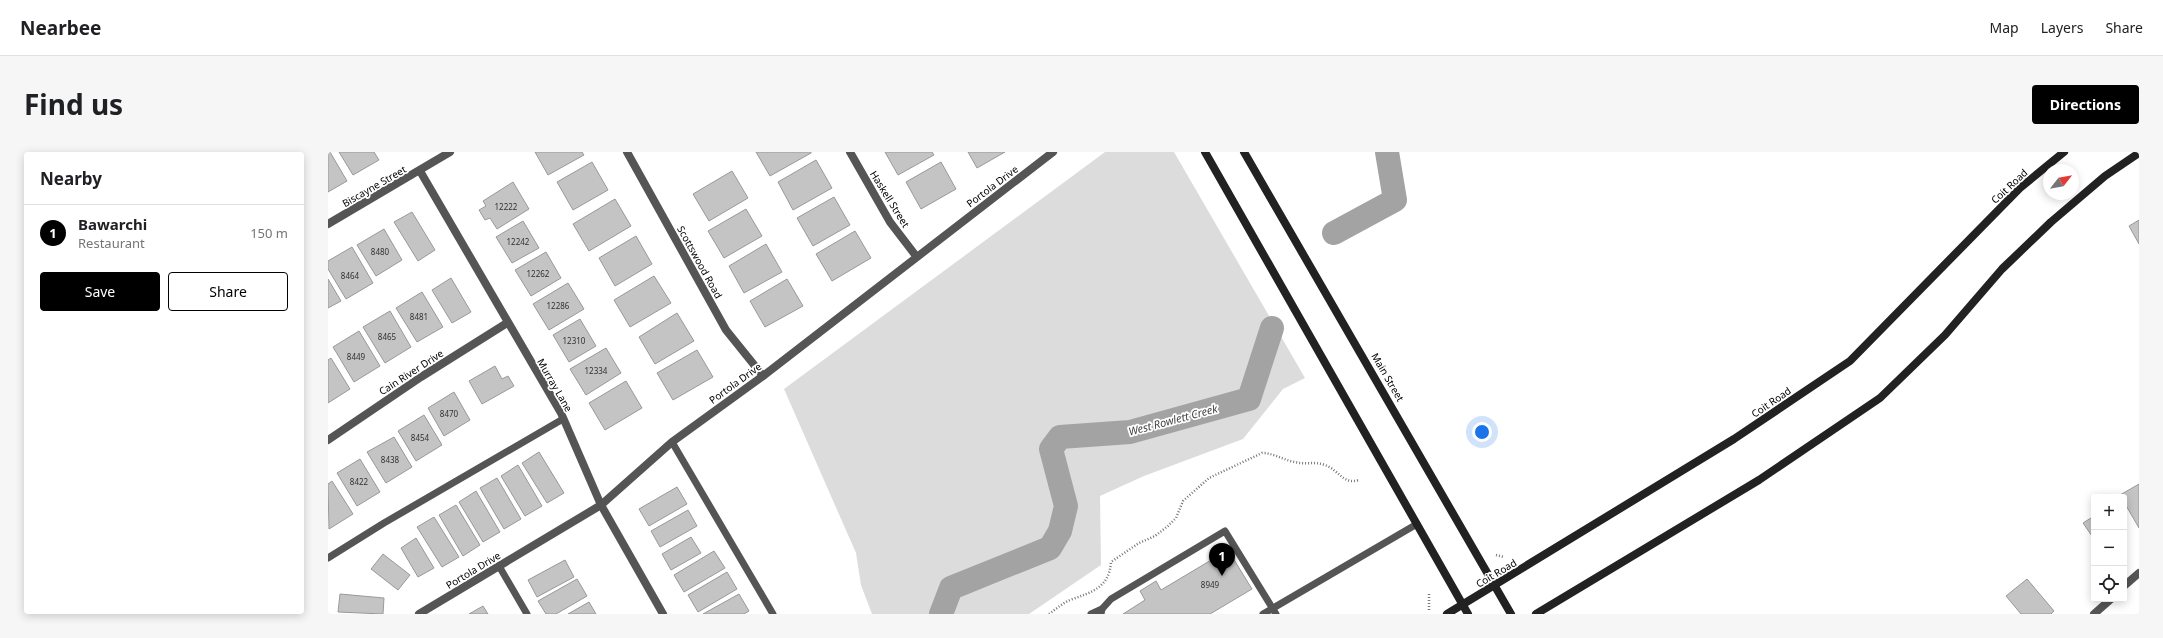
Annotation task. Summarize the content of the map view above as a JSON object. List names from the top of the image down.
{
  "streets": {
    "main road": ["Coit Road", "Main Street"],
    "street": [
      "Biscayne Street",
      "Portola Drive",
      "Haskell Street",
      "Scottswood Road",
      "Cain River Drive",
      "Murray Lane"
    ]
  },
  "crossings": [
    ["Biscayne Street", "Murray Lane"],
    ["Portola Drive", "Haskell Street"],
    ["Portola Drive", "Scottswood Road"],
    ["Portola Drive", "Murray Lane"],
    ["Coit Road", "Main Street"],
    ["Cain River Drive", "Murray Lane"]
  ],
  "water": ["West Rowlett Creek"],
  "house_numbers": [
    "12222",
    "12242",
    "8480",
    "12262",
    "8464",
    "12286",
    "8481",
    "8465",
    "12310",
    "8449",
    "12334",
    "8470",
    "8454",
    "8438",
    "8422",
    "8949"
  ],
  "north": "top right",
  "page": {
    "header": "Nearbee",
    "nav": ["Map", "Layers", "Share"],
    "title": "Find us",
    "buttons": [
      "Directions",
      ["Save", "Share"]
    ],
    "heading": "Nearby",
    "list": [
      {
        "mark": "1",
        "name": "Bawarchi",
        "note": "Restaurant",
        "value": "150 m"
      }
    ],
    "map_buttons": ["+", "−"],
    "pins": "1"
  }
}
